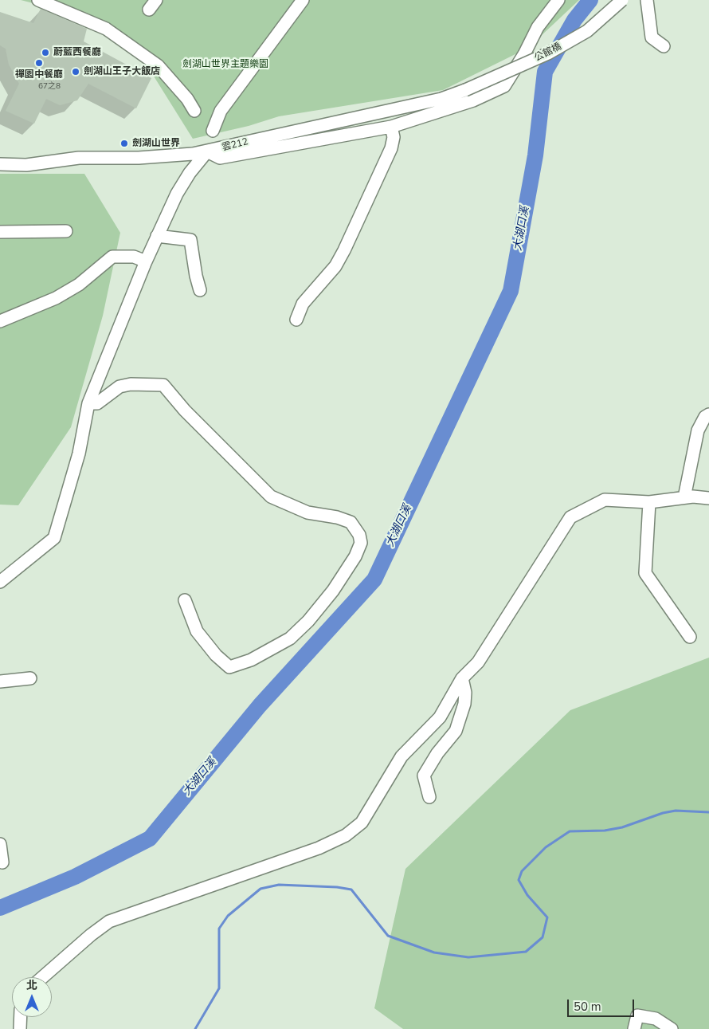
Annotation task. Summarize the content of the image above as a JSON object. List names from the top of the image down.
{
  "streets": {
    "street": ["公館橋", "雲212"]
  },
  "crossings": [
    ["公館橋", "雲212"]
  ],
  "water": ["大湖口溪"],
  "parks": ["劍湖山世界主題樂園"],
  "places": [
    "蔚藍西餐廳",
    "禪園中餐廳",
    "劍湖山王子大飯店",
    "劍湖山世界"
  ],
  "house_numbers": ["67之8"],
  "scale_bar": "50 m",
  "north": "top"
}
